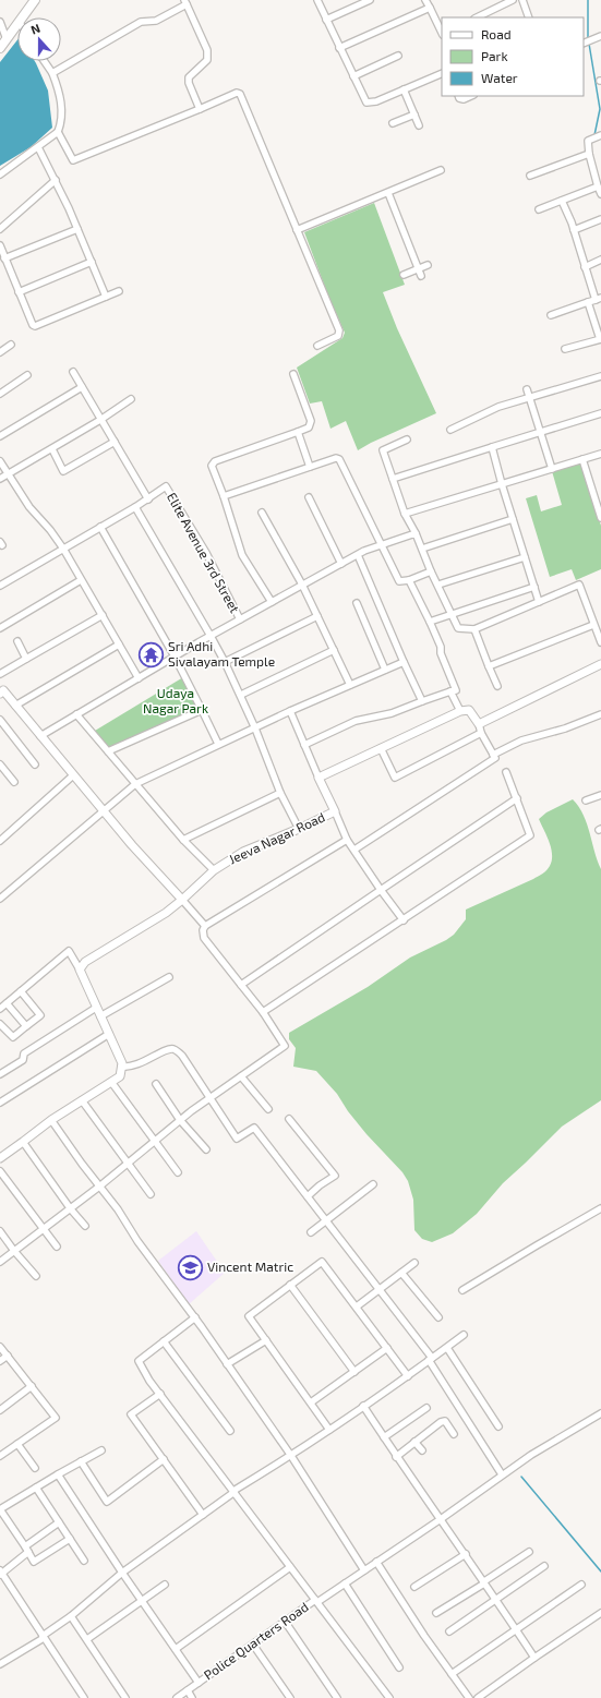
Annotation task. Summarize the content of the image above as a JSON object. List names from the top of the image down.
{
  "streets": {
    "street": ["Elite Avenue 3rd Street", "Jeeva Nagar Road", "Police Quarters Road"]
  },
  "parks": ["Udaya Nagar Park"],
  "places": {
    "temple": ["Sri Adhi Sivalayam Temple"],
    "school or university": ["Vincent Matric"]
  },
  "legend": ["Road", "Park", "Water"],
  "north": "top"
}
